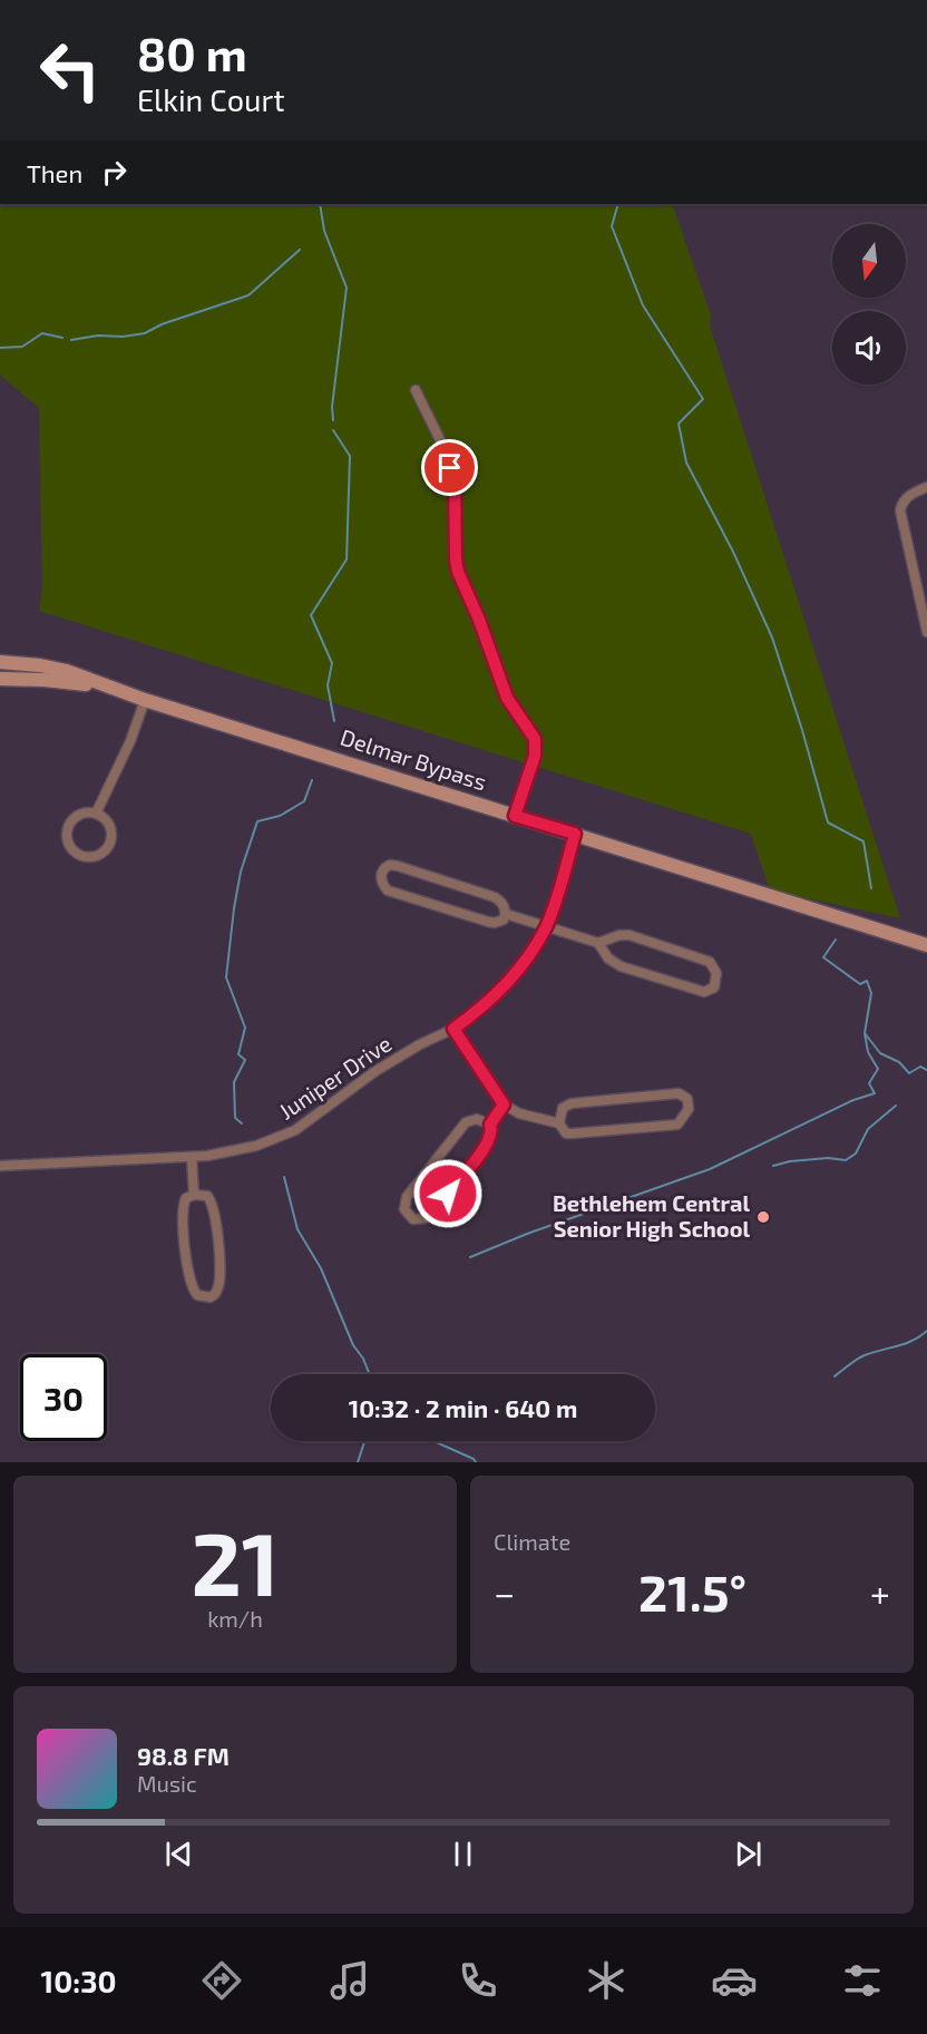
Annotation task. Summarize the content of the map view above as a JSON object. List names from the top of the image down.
{
  "streets": {
    "street": ["Delmar Bypass", "Juniper Drive"]
  },
  "crossings": [
    ["Delmar Bypass", "Juniper Drive"]
  ],
  "places": ["Bethlehem Central Senior High School"],
  "north": "bottom",
  "page": {
    "turn": ["80 m", "Elkin Court"],
    "then": "Then",
    "limit": "30",
    "trip": "10:32 · 2 min · 640 m",
    "tile": [
      ["21", "km/h"],
      "Climate"
    ],
    "heat": ["−", "21.5°", "+"],
    "song": ["98.8 FM", "Music"],
    "tabs": "10:30"
  }
}
